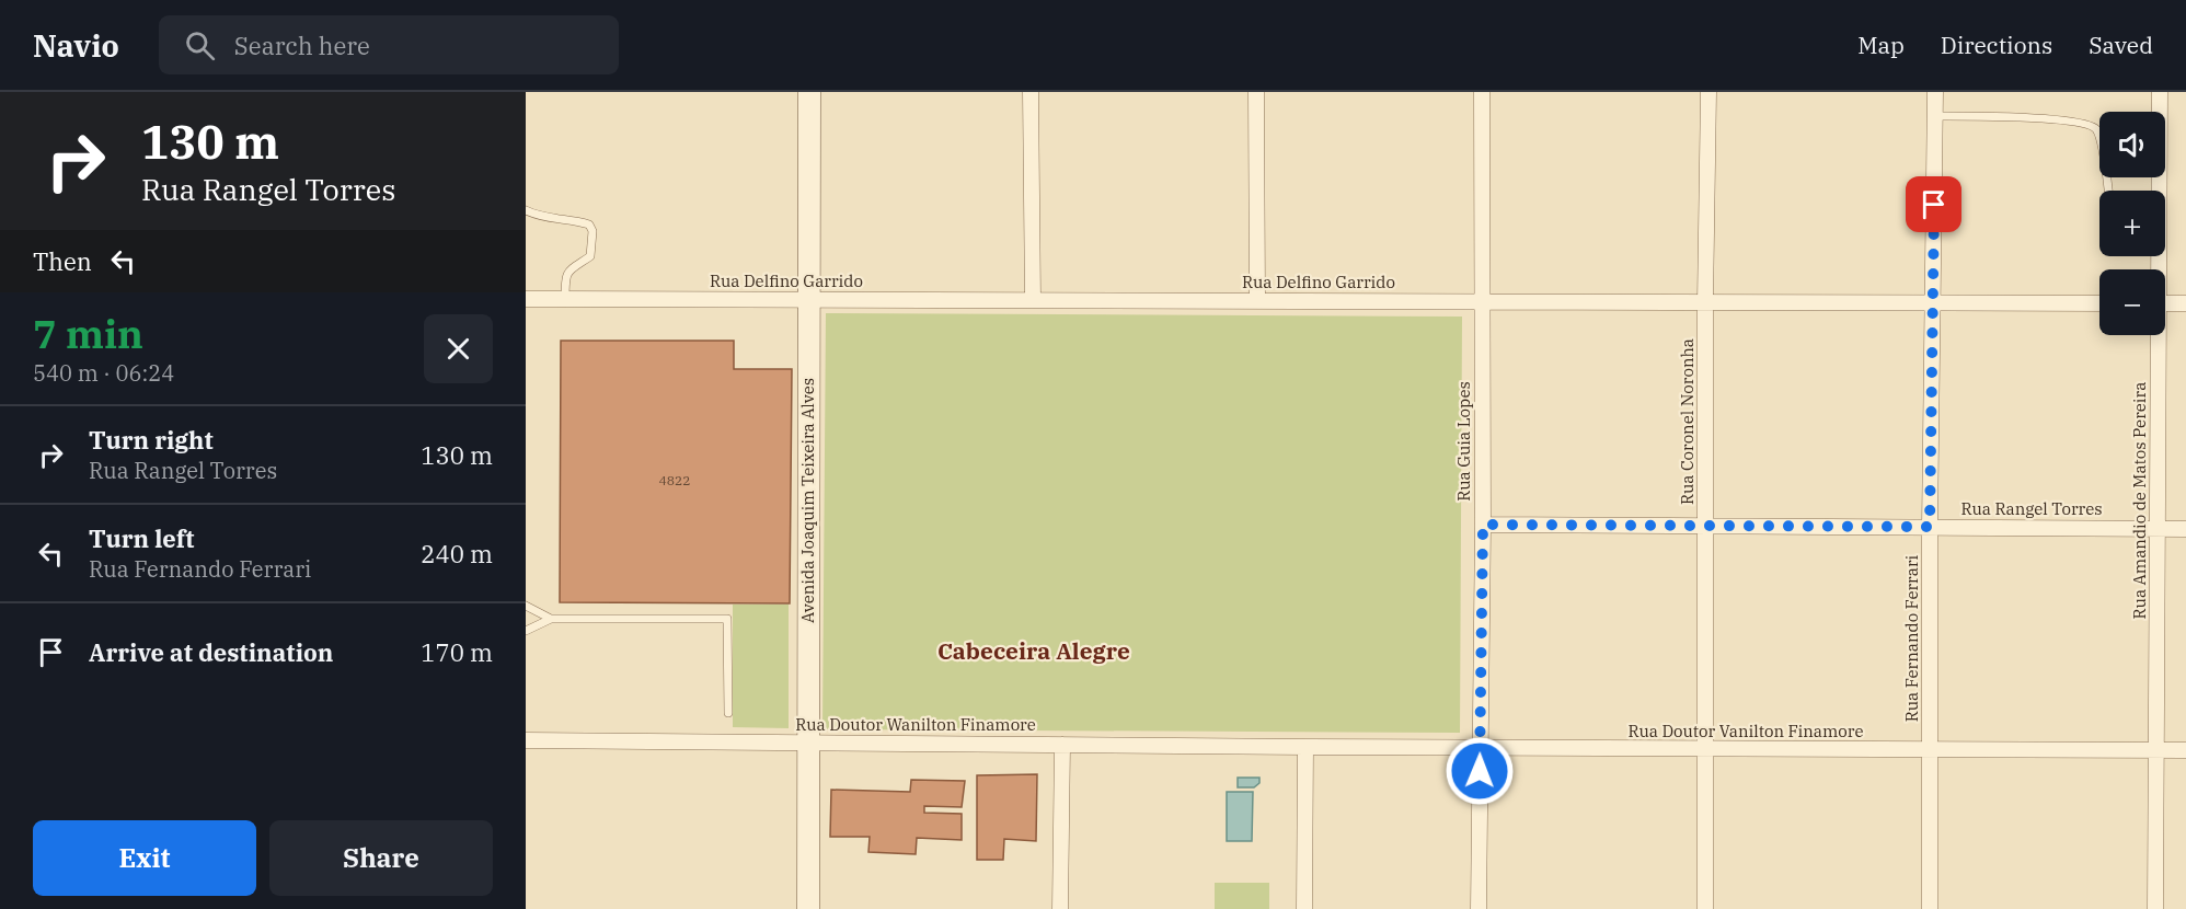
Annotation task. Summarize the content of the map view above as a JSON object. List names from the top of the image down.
{
  "streets": {
    "street": [
      "Rua Delfino Garrido",
      "Rua Coronel Noronha",
      "Rua Guia Lopes",
      "Avenida Joaquim Teixeira Alves",
      "Rua Amandio de Matos Pereira",
      "Rua Rangel Torres",
      "Rua Fernando Ferrari",
      "Rua Doutor Wanilton Finamore",
      "Rua Doutor Vanilton Finamore"
    ]
  },
  "crossings": [
    ["Rua Delfino Garrido", "Rua Coronel Noronha"],
    ["Rua Delfino Garrido", "Rua Guia Lopes"],
    ["Rua Delfino Garrido", "Avenida Joaquim Teixeira Alves"],
    ["Rua Delfino Garrido", "Rua Fernando Ferrari"],
    ["Rua Coronel Noronha", "Rua Rangel Torres"],
    ["Rua Coronel Noronha", "Rua Doutor Vanilton Finamore"],
    ["Rua Guia Lopes", "Rua Rangel Torres"],
    ["Rua Guia Lopes", "Rua Doutor Vanilton Finamore"],
    ["Avenida Joaquim Teixeira Alves", "Rua Doutor Wanilton Finamore"],
    ["Rua Amandio de Matos Pereira", "Rua Rangel Torres"],
    ["Rua Amandio de Matos Pereira", "Rua Doutor Vanilton Finamore"],
    ["Rua Rangel Torres", "Rua Fernando Ferrari"],
    ["Rua Fernando Ferrari", "Rua Doutor Vanilton Finamore"],
    ["Rua Doutor Wanilton Finamore", "Rua Doutor Vanilton Finamore"]
  ],
  "districts": ["Cabeceira Alegre"],
  "house_numbers": ["4822"],
  "page": {
    "header": "Navio",
    "search": "Search here",
    "nav": ["Map", "Directions", "Saved"],
    "turn": ["130 m", "Rua Rangel Torres"],
    "map_buttons": ["+", "−"],
    "then": "Then",
    "heading": ["7 min", "540 m · 06:24"],
    "list": [
      {
        "name": "Turn right",
        "note": "Rua Rangel Torres",
        "value": "130 m"
      },
      {
        "name": "Turn left",
        "note": "Rua Fernando Ferrari",
        "value": "240 m"
      },
      {
        "name": "Arrive at destination",
        "value": "170 m"
      }
    ],
    "buttons": ["Exit", "Share"]
  }
}
